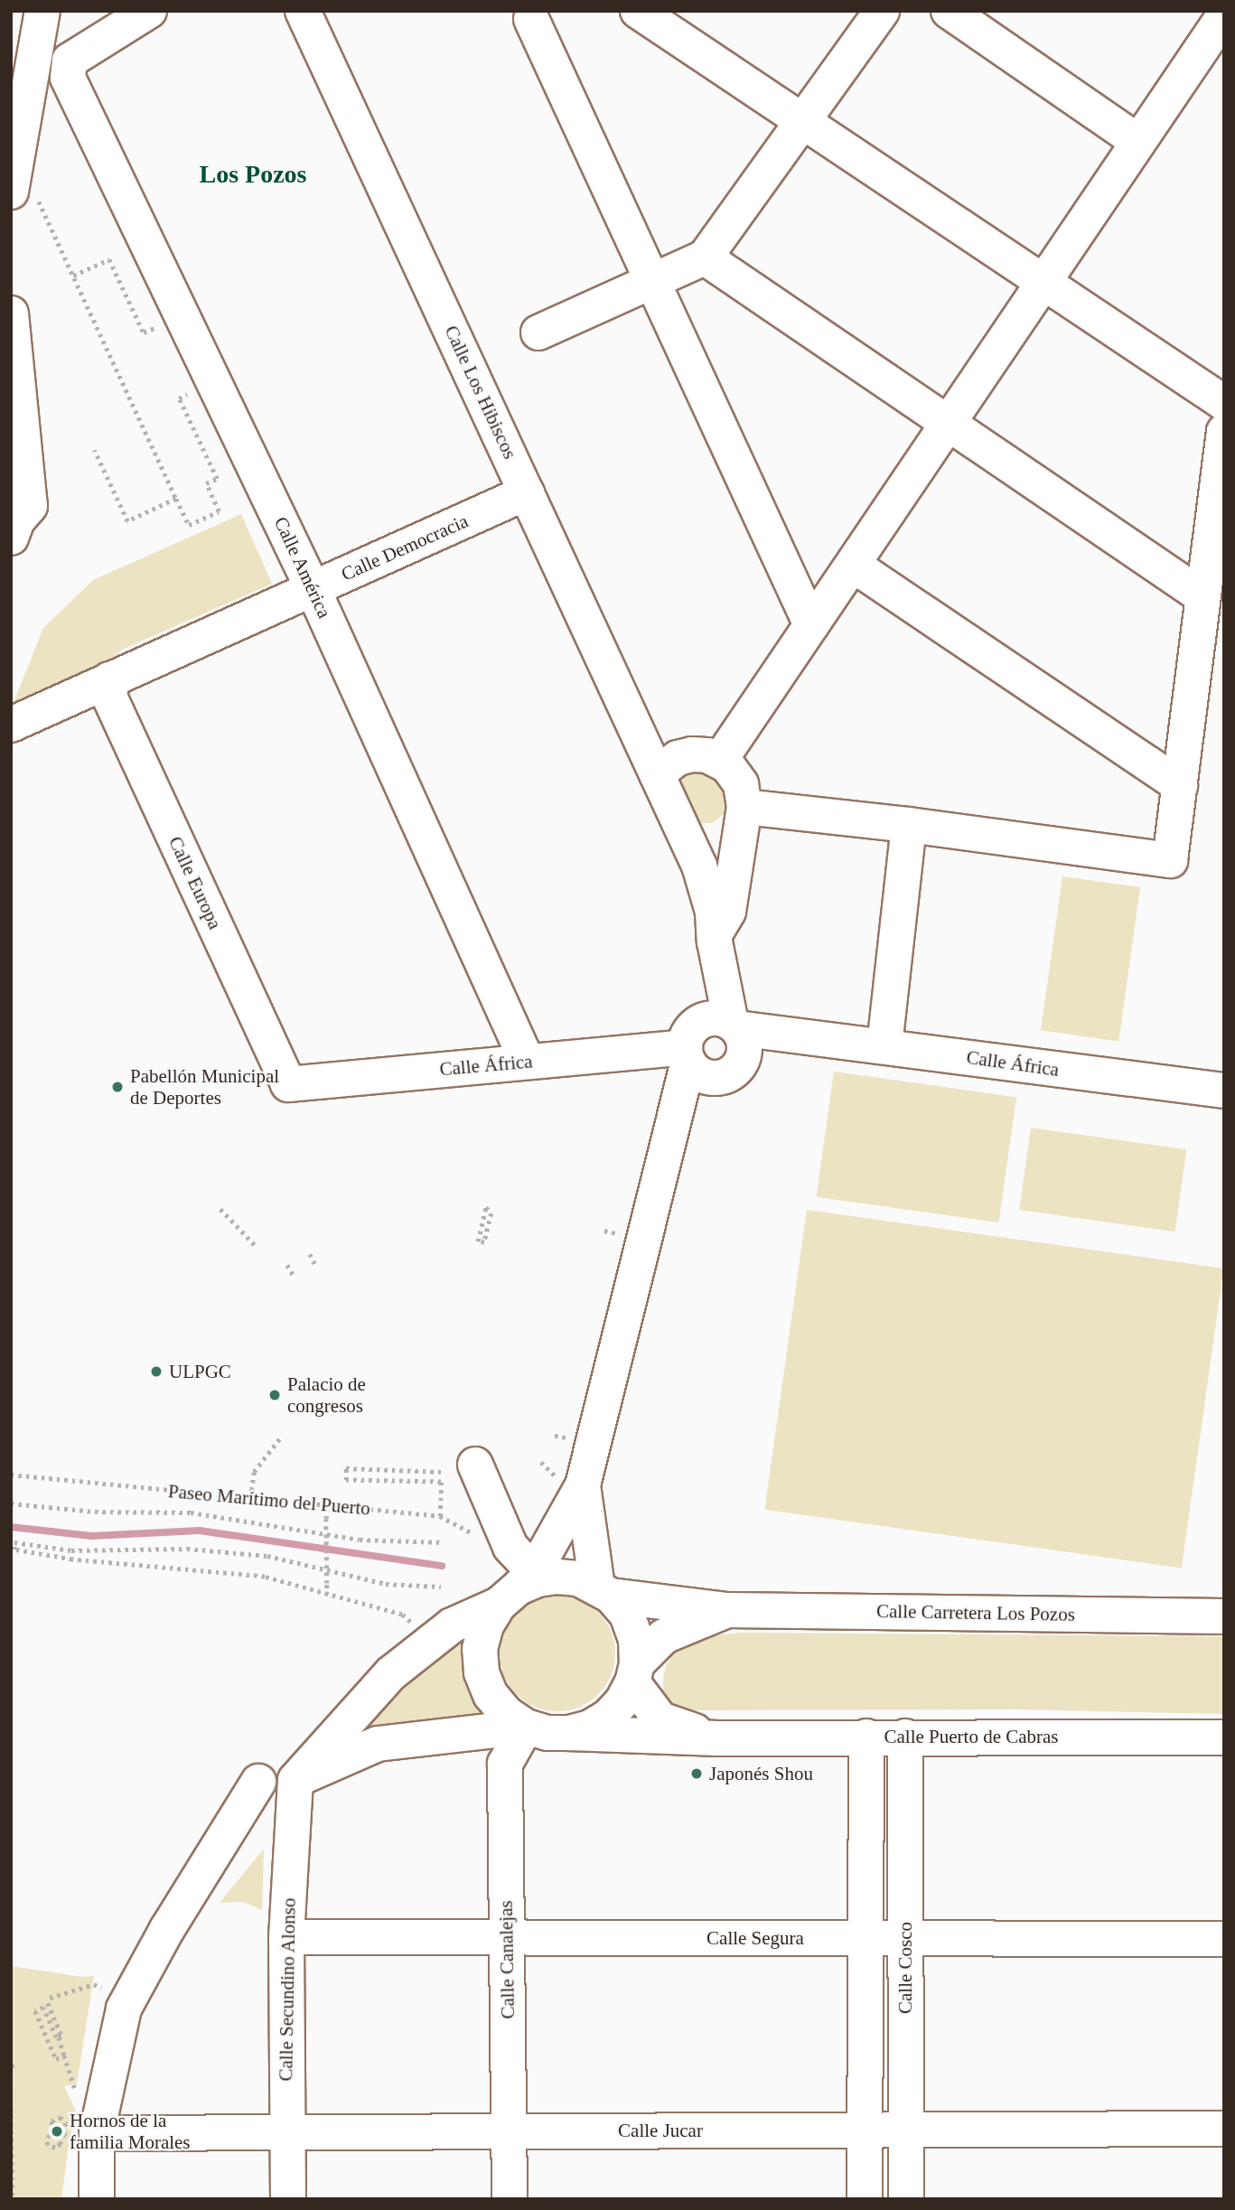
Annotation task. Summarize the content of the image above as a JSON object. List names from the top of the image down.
{
  "streets": {
    "street": [
      "Calle Los Hibiscos",
      "Calle Democracia",
      "Calle América",
      "Calle Europa",
      "Calle África",
      "Calle Carretera Los Pozos",
      "Calle Puerto de Cabras",
      "Calle Segura",
      "Calle Canalejas",
      "Calle Cosco",
      "Calle Secundino Alonso",
      "Calle Jucar"
    ],
    "path": ["Paseo Marítimo del Puerto"]
  },
  "crossings": [
    ["Calle Los Hibiscos", "Calle Democracia"],
    ["Calle Democracia", "Calle América"],
    ["Calle Democracia", "Calle Europa"],
    ["Calle América", "Calle África"],
    ["Calle Europa", "Calle África"],
    ["Paseo Marítimo del Puerto", "Calle Carretera Los Pozos"],
    ["Paseo Marítimo del Puerto", "Calle Puerto de Cabras"],
    ["Paseo Marítimo del Puerto", "Calle Canalejas"],
    ["Calle Carretera Los Pozos", "Calle Puerto de Cabras"],
    ["Calle Carretera Los Pozos", "Calle Canalejas"],
    ["Calle Puerto de Cabras", "Calle Canalejas"],
    ["Calle Puerto de Cabras", "Calle Cosco"],
    ["Calle Segura", "Calle Canalejas"],
    ["Calle Segura", "Calle Cosco"],
    ["Calle Segura", "Calle Secundino Alonso"],
    ["Calle Canalejas", "Calle Jucar"],
    ["Calle Cosco", "Calle Jucar"],
    ["Calle Secundino Alonso", "Calle Jucar"]
  ],
  "districts": ["Los Pozos"],
  "places": [
    "Pabellón Municipal de Deportes",
    "ULPGC",
    "Palacio de congresos",
    "Japonés Shou",
    "Hornos de la familia Morales"
  ]
}
